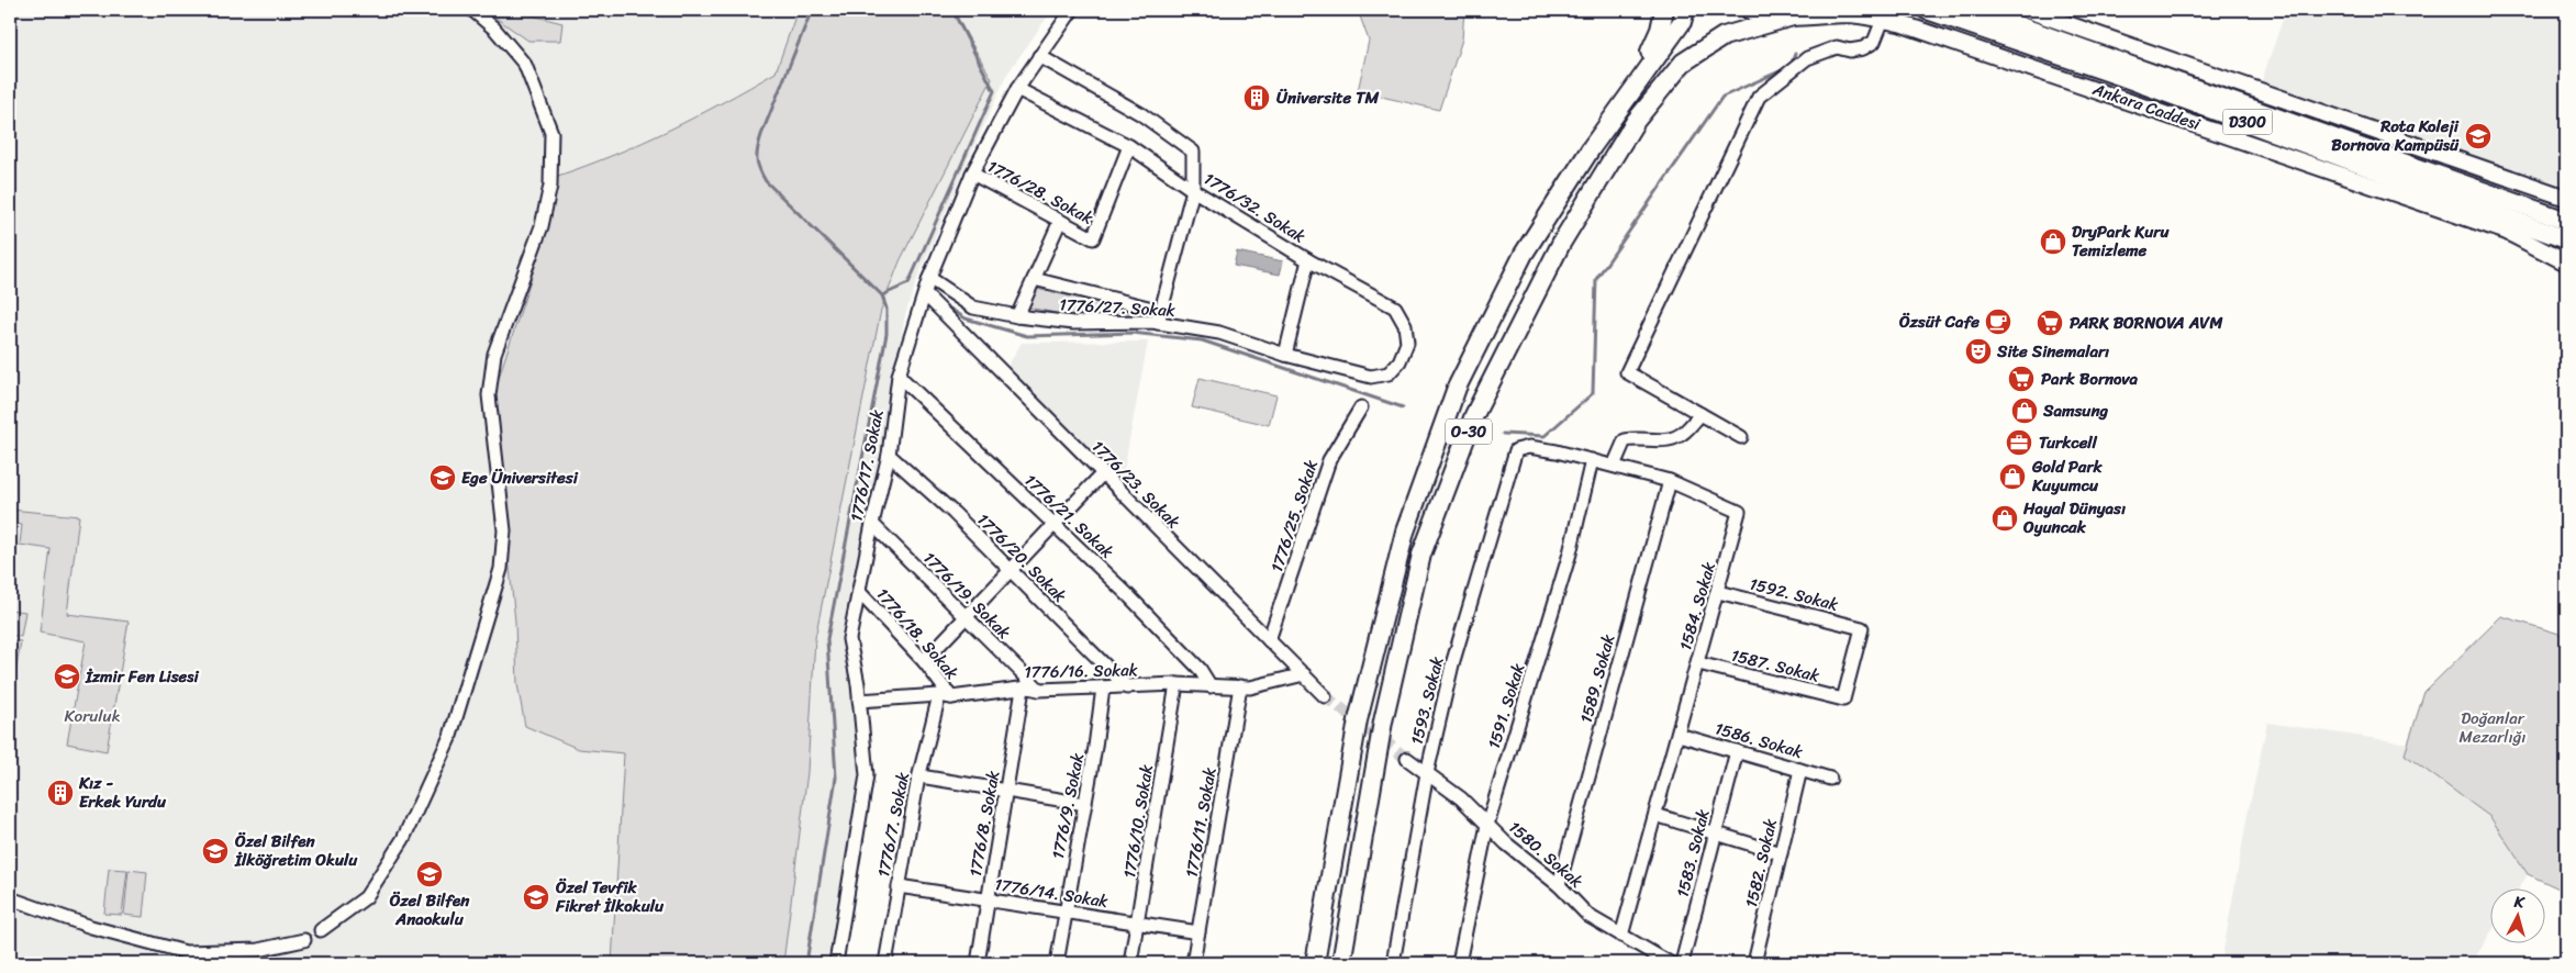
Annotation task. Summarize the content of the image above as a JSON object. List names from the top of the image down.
{
  "streets": {
    "highway": ["Ankara Caddesi", "D300", "O-30"],
    "street": [
      "1776/28. Sokak",
      "1776/32. Sokak",
      "1776/27. Sokak",
      "1776/17. Sokak",
      "1776/23. Sokak",
      "1776/21. Sokak",
      "1776/25. Sokak",
      "1776/20. Sokak",
      "1592. Sokak",
      "1776/19. Sokak",
      "1584. Sokak",
      "1776/18. Sokak",
      "1587. Sokak",
      "1776/16. Sokak",
      "1589. Sokak",
      "1593. Sokak",
      "1591. Sokak",
      "1586. Sokak",
      "1776/9. Sokak",
      "1776/10. Sokak",
      "1776/11. Sokak",
      "1776/8. Sokak",
      "1776/7. Sokak",
      "1583. Sokak",
      "1580. Sokak",
      "1582. Sokak",
      "1776/14. Sokak"
    ]
  },
  "crossings": [
    ["Ankara Caddesi", "O-30"],
    ["1776/28. Sokak", "1776/32. Sokak"],
    ["1776/28. Sokak", "1776/17. Sokak"],
    ["1776/32. Sokak", "1776/27. Sokak"],
    ["1776/32. Sokak", "1776/17. Sokak"],
    ["1776/27. Sokak", "1776/17. Sokak"],
    ["1776/17. Sokak", "1776/23. Sokak"],
    ["1776/17. Sokak", "1776/21. Sokak"],
    ["1776/17. Sokak", "1776/20. Sokak"],
    ["1776/17. Sokak", "1776/19. Sokak"],
    ["1776/17. Sokak", "1776/18. Sokak"],
    ["1776/17. Sokak", "1776/16. Sokak"],
    ["1776/23. Sokak", "1776/25. Sokak"],
    ["1776/23. Sokak", "1776/16. Sokak"],
    ["1776/21. Sokak", "1776/16. Sokak"],
    ["1776/20. Sokak", "1776/16. Sokak"],
    ["1592. Sokak", "1584. Sokak"],
    ["1592. Sokak", "1587. Sokak"],
    ["1776/19. Sokak", "1776/16. Sokak"],
    ["1584. Sokak", "1587. Sokak"],
    ["1584. Sokak", "1589. Sokak"],
    ["1584. Sokak", "1593. Sokak"],
    ["1584. Sokak", "1591. Sokak"],
    ["1584. Sokak", "1586. Sokak"],
    ["1584. Sokak", "1580. Sokak"],
    ["1776/18. Sokak", "1776/16. Sokak"],
    ["1776/18. Sokak", "1776/7. Sokak"],
    ["1776/16. Sokak", "1776/9. Sokak"],
    ["1776/16. Sokak", "1776/10. Sokak"],
    ["1776/16. Sokak", "1776/11. Sokak"],
    ["1776/16. Sokak", "1776/8. Sokak"],
    ["1776/16. Sokak", "1776/7. Sokak"],
    ["1589. Sokak", "1580. Sokak"],
    ["1593. Sokak", "1580. Sokak"],
    ["1591. Sokak", "1580. Sokak"],
    ["1586. Sokak", "1583. Sokak"],
    ["1586. Sokak", "1582. Sokak"],
    ["1776/9. Sokak", "1776/14. Sokak"],
    ["1776/10. Sokak", "1776/14. Sokak"],
    ["1776/11. Sokak", "1776/14. Sokak"],
    ["1776/8. Sokak", "1776/14. Sokak"],
    ["1776/7. Sokak", "1776/14. Sokak"]
  ],
  "parks": ["Koruluk", "Doğanlar Mezarlığı"],
  "places": {
    "building": ["Üniversite TM", "Kız - Erkek Yurdu"],
    "school or university": [
      "Rota Koleji Bornova Kampüsü",
      "Ege Üniversitesi",
      "İzmir Fen Lisesi",
      "Özel Bilfen İlköğretim Okulu",
      "Özel Bilfen Anaokulu",
      "Özel Tevfik Fikret İlkokulu"
    ],
    "shop": [
      "DryPark Kuru Temizleme",
      "Samsung",
      "Gold Park Kuyumcu",
      "Hayal Dünyası Oyuncak"
    ],
    "cafe": ["Özsüt Cafe"],
    "supermarket": ["PARK BORNOVA AVM", "Park Bornova"],
    "theatre": ["Site Sinemaları"],
    "office": ["Turkcell"]
  },
  "north": "top"
}
